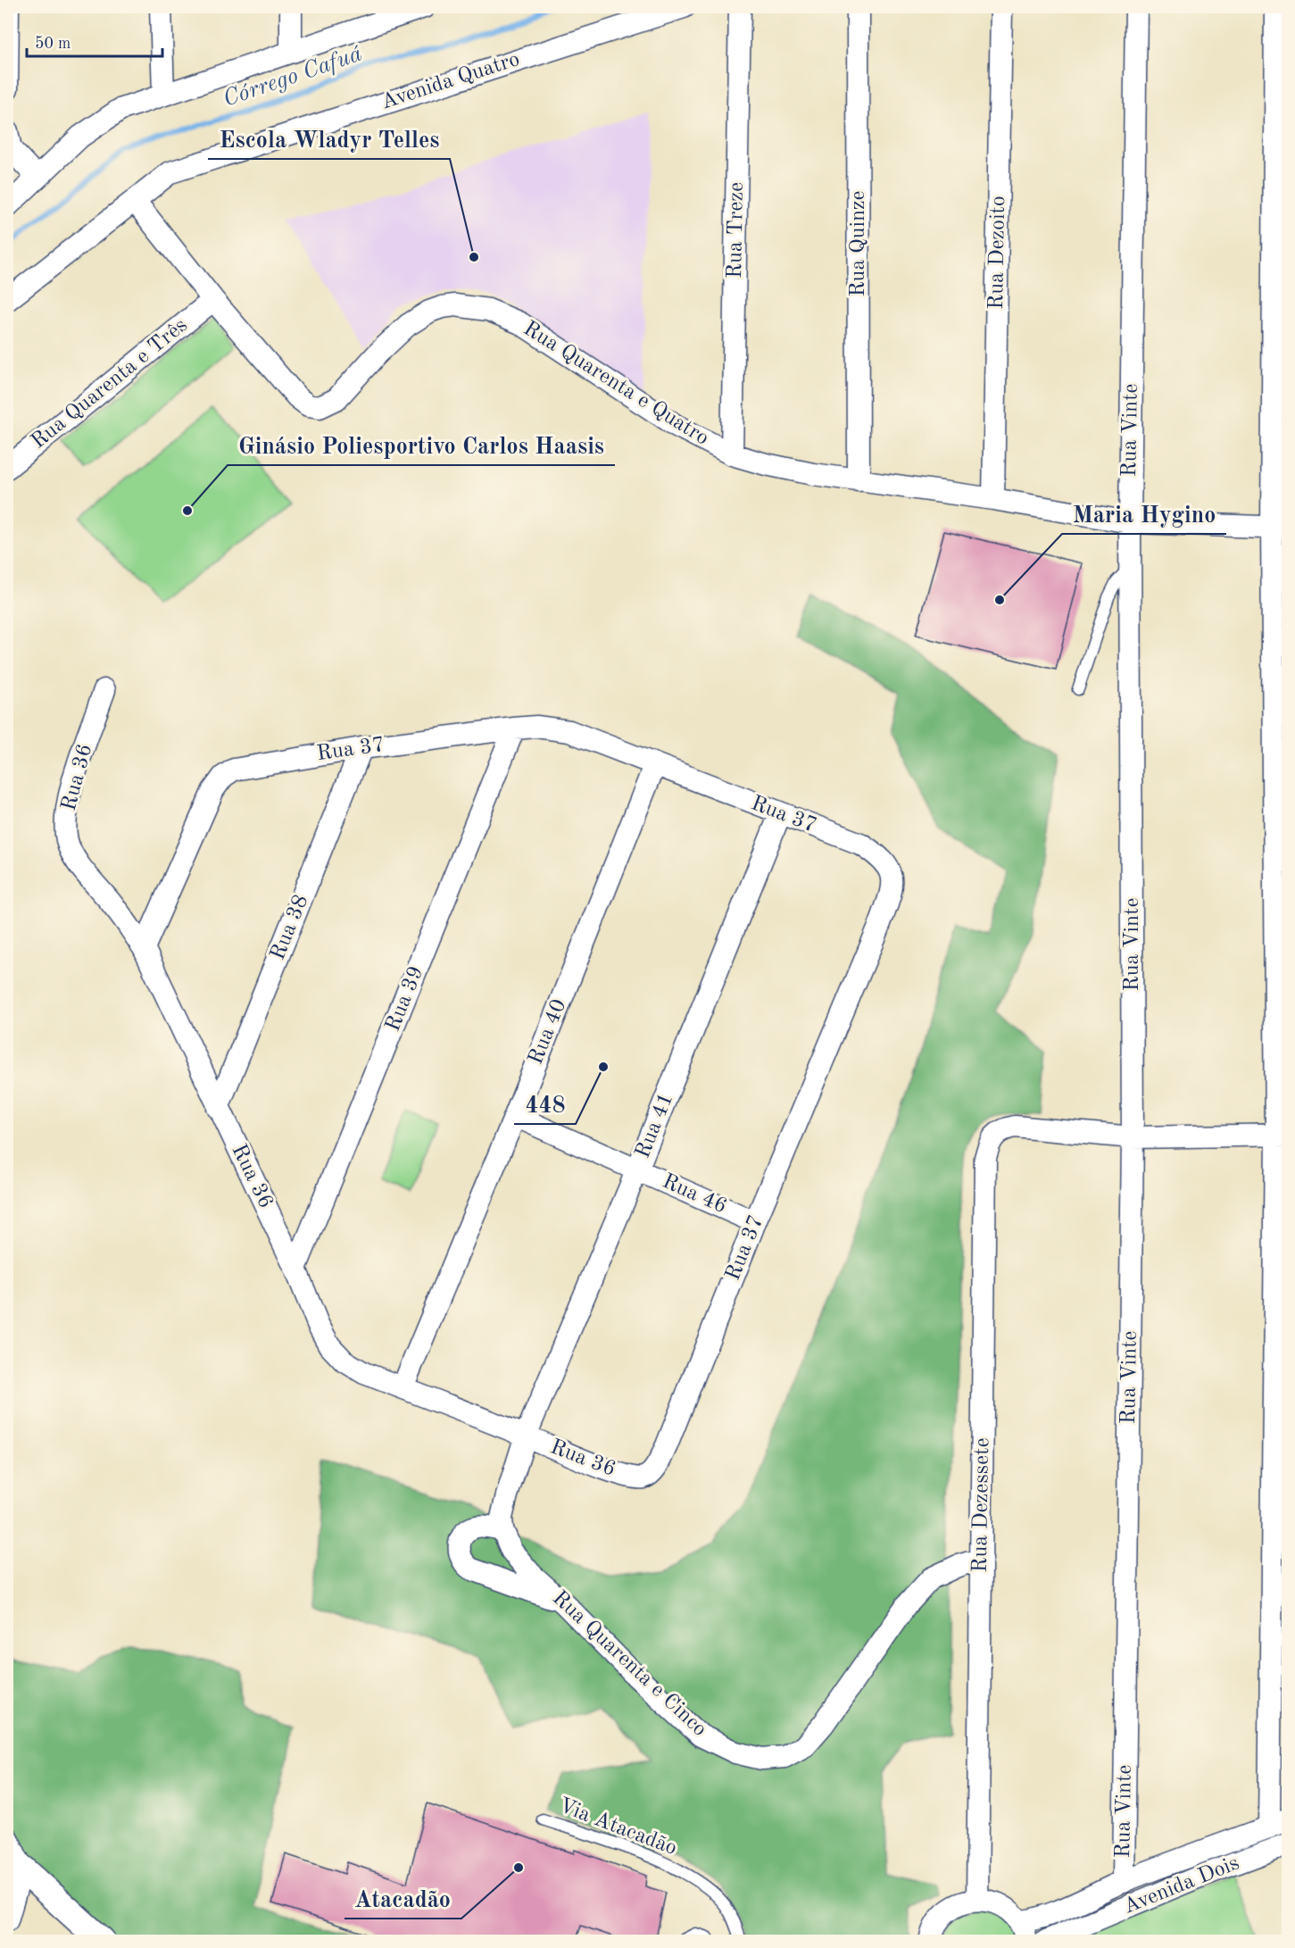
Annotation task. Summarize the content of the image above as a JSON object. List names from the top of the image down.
{
  "streets": {
    "street": [
      "Avenida Quatro",
      "Rua Treze",
      "Rua Quinze",
      "Rua Dezoito",
      "Rua Quarenta e Três",
      "Rua Quarenta e Quatro",
      "Rua Vinte",
      "Rua 37",
      "Rua 36",
      "Rua 38",
      "Rua 39",
      "Rua 40",
      "Rua 41",
      "Rua 46",
      "Rua Dezessete",
      "Rua Quarenta e Cinco",
      "Avenida Dois"
    ],
    "lane": ["Via Atacadão"]
  },
  "crossings": [
    ["Avenida Quatro", "Rua Quarenta e Quatro"],
    ["Rua Treze", "Rua Quarenta e Quatro"],
    ["Rua Quinze", "Rua Quarenta e Quatro"],
    ["Rua Dezoito", "Rua Quarenta e Quatro"],
    ["Rua Quarenta e Três", "Rua Quarenta e Quatro"],
    ["Rua Quarenta e Quatro", "Rua Vinte"],
    ["Rua Vinte", "Rua Dezessete"],
    ["Rua 37", "Rua 36"],
    ["Rua 37", "Rua 38"],
    ["Rua 37", "Rua 39"],
    ["Rua 37", "Rua 40"],
    ["Rua 37", "Rua 41"],
    ["Rua 37", "Rua 46"],
    ["Rua 36", "Rua 38"],
    ["Rua 36", "Rua 39"],
    ["Rua 36", "Rua 40"],
    ["Rua 36", "Rua 41"],
    ["Rua 40", "Rua 46"],
    ["Rua 41", "Rua 46"],
    ["Rua Dezessete", "Rua Quarenta e Cinco"]
  ],
  "water": ["Córrego Cafuá"],
  "places": [
    "Escola Wladyr Telles",
    "Ginásio Poliesportivo Carlos Haasis",
    "Maria Hygino",
    "448",
    "Atacadão"
  ],
  "scale_bar": "50 m"
}
